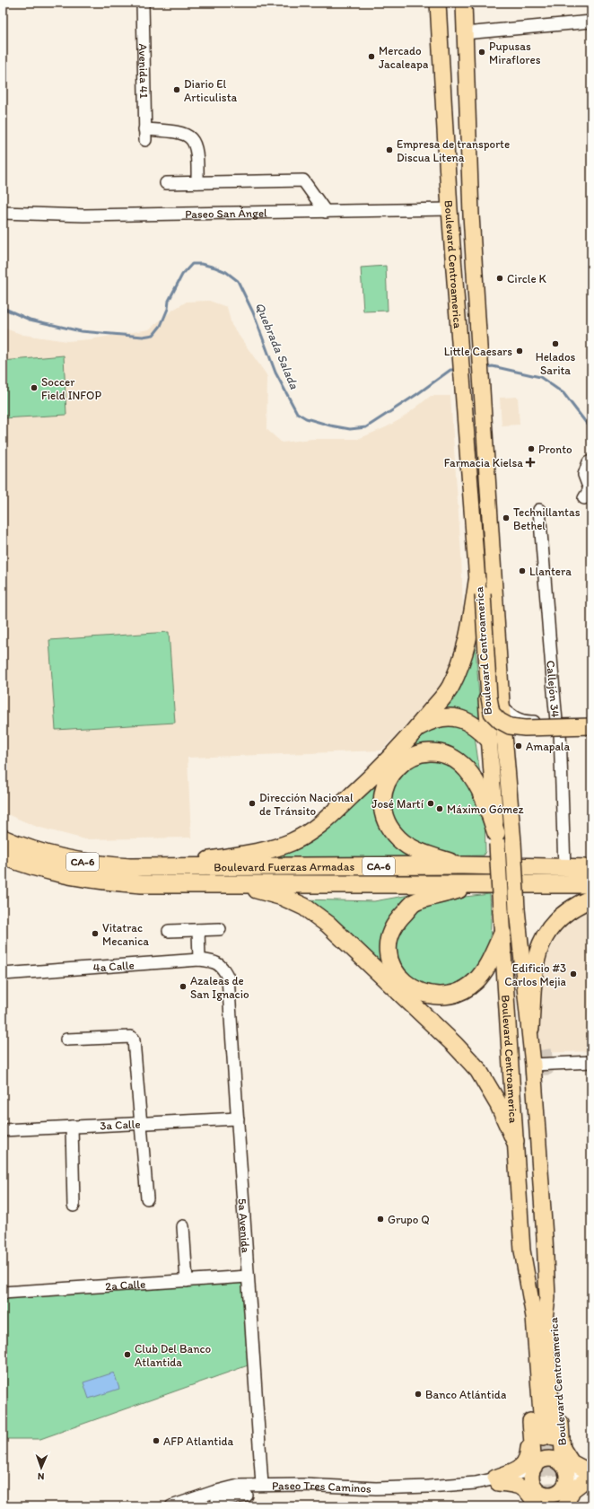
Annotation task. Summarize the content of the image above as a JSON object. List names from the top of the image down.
{
  "streets": {
    "highway": ["CA-6", "Boulevard Fuerzas Armadas"],
    "main road": ["Boulevard Centroamerica"],
    "street": [
      "Avenida 41",
      "Paseo San Ángel",
      "Callejón 34",
      "4a Calle",
      "3a Calle",
      "5a Avenida",
      "2a Calle",
      "Paseo Tres Caminos"
    ]
  },
  "crossings": [
    ["Paseo San Ángel", "Boulevard Centroamerica"],
    ["Boulevard Centroamerica", "Paseo Tres Caminos"],
    ["Callejón 34", "Boulevard Fuerzas Armadas"],
    ["4a Calle", "5a Avenida"],
    ["3a Calle", "5a Avenida"],
    ["5a Avenida", "2a Calle"],
    ["5a Avenida", "Paseo Tres Caminos"]
  ],
  "water": ["Quebrada Salada"],
  "places": {
    "other": [
      "Pupusas Miraflores",
      "Mercado Jacaleapa",
      "Diario El Articulista",
      "Empresa de transporte Discua Litena",
      "Circle K",
      "Helados Sarita",
      "Little Caesars",
      "Soccer Field INFOP",
      "Pronto",
      "Technillantas Bethel",
      "Llantera",
      "Amapala",
      "Dirección Nacional de Tránsito",
      "José Martí",
      "Máximo Gómez",
      "Vitatrac Mecanica",
      "Edificio #3 Carlos Mejia",
      "Azaleas de San Ignacio",
      "Grupo Q",
      "Club Del Banco Atlantida",
      "Banco Atlántida",
      "AFP Atlantida"
    ],
    "health": ["Farmacia Kielsa"]
  },
  "north": "bottom"
}
